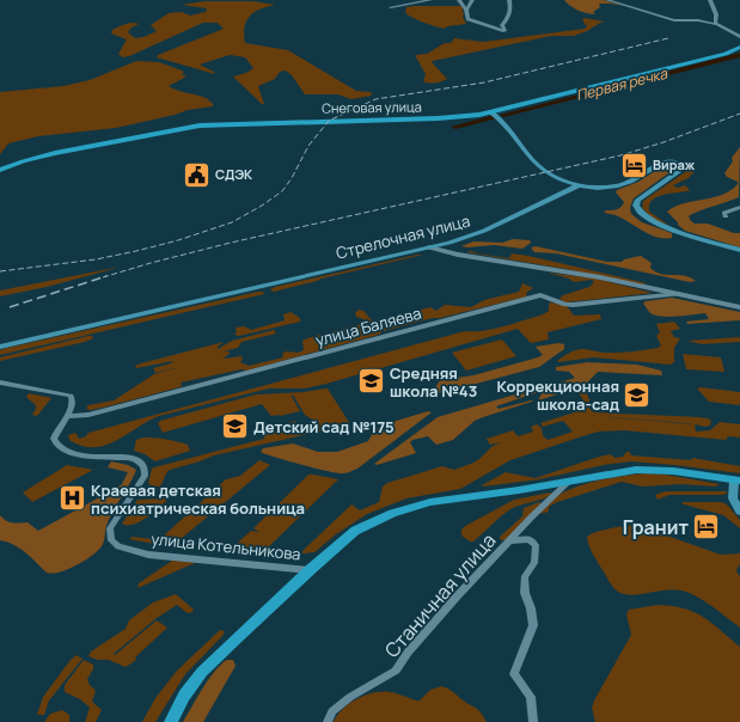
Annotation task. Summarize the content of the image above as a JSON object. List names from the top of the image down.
{
  "streets": {
    "main road": ["Снеговая улица", "Стрелочная улица", "улица Котельникова"],
    "street": ["улица Баляева", "Станичная улица"]
  },
  "crossings": [
    ["Стрелочная улица", "улица Баляева"],
    ["улица Баляева", "улица Котельникова"],
    ["улица Котельникова", "Станичная улица"]
  ],
  "water": ["Первая речка"],
  "places": {
    "hotel": ["Вираж", "Гранит"],
    "public building": ["СДЭК"],
    "school or university": ["Средняя школа №43", "Коррекционная школа-сад", "Детский сад №175"],
    "hospital": ["Краевая детская психиатрическая больница"]
  }
}
